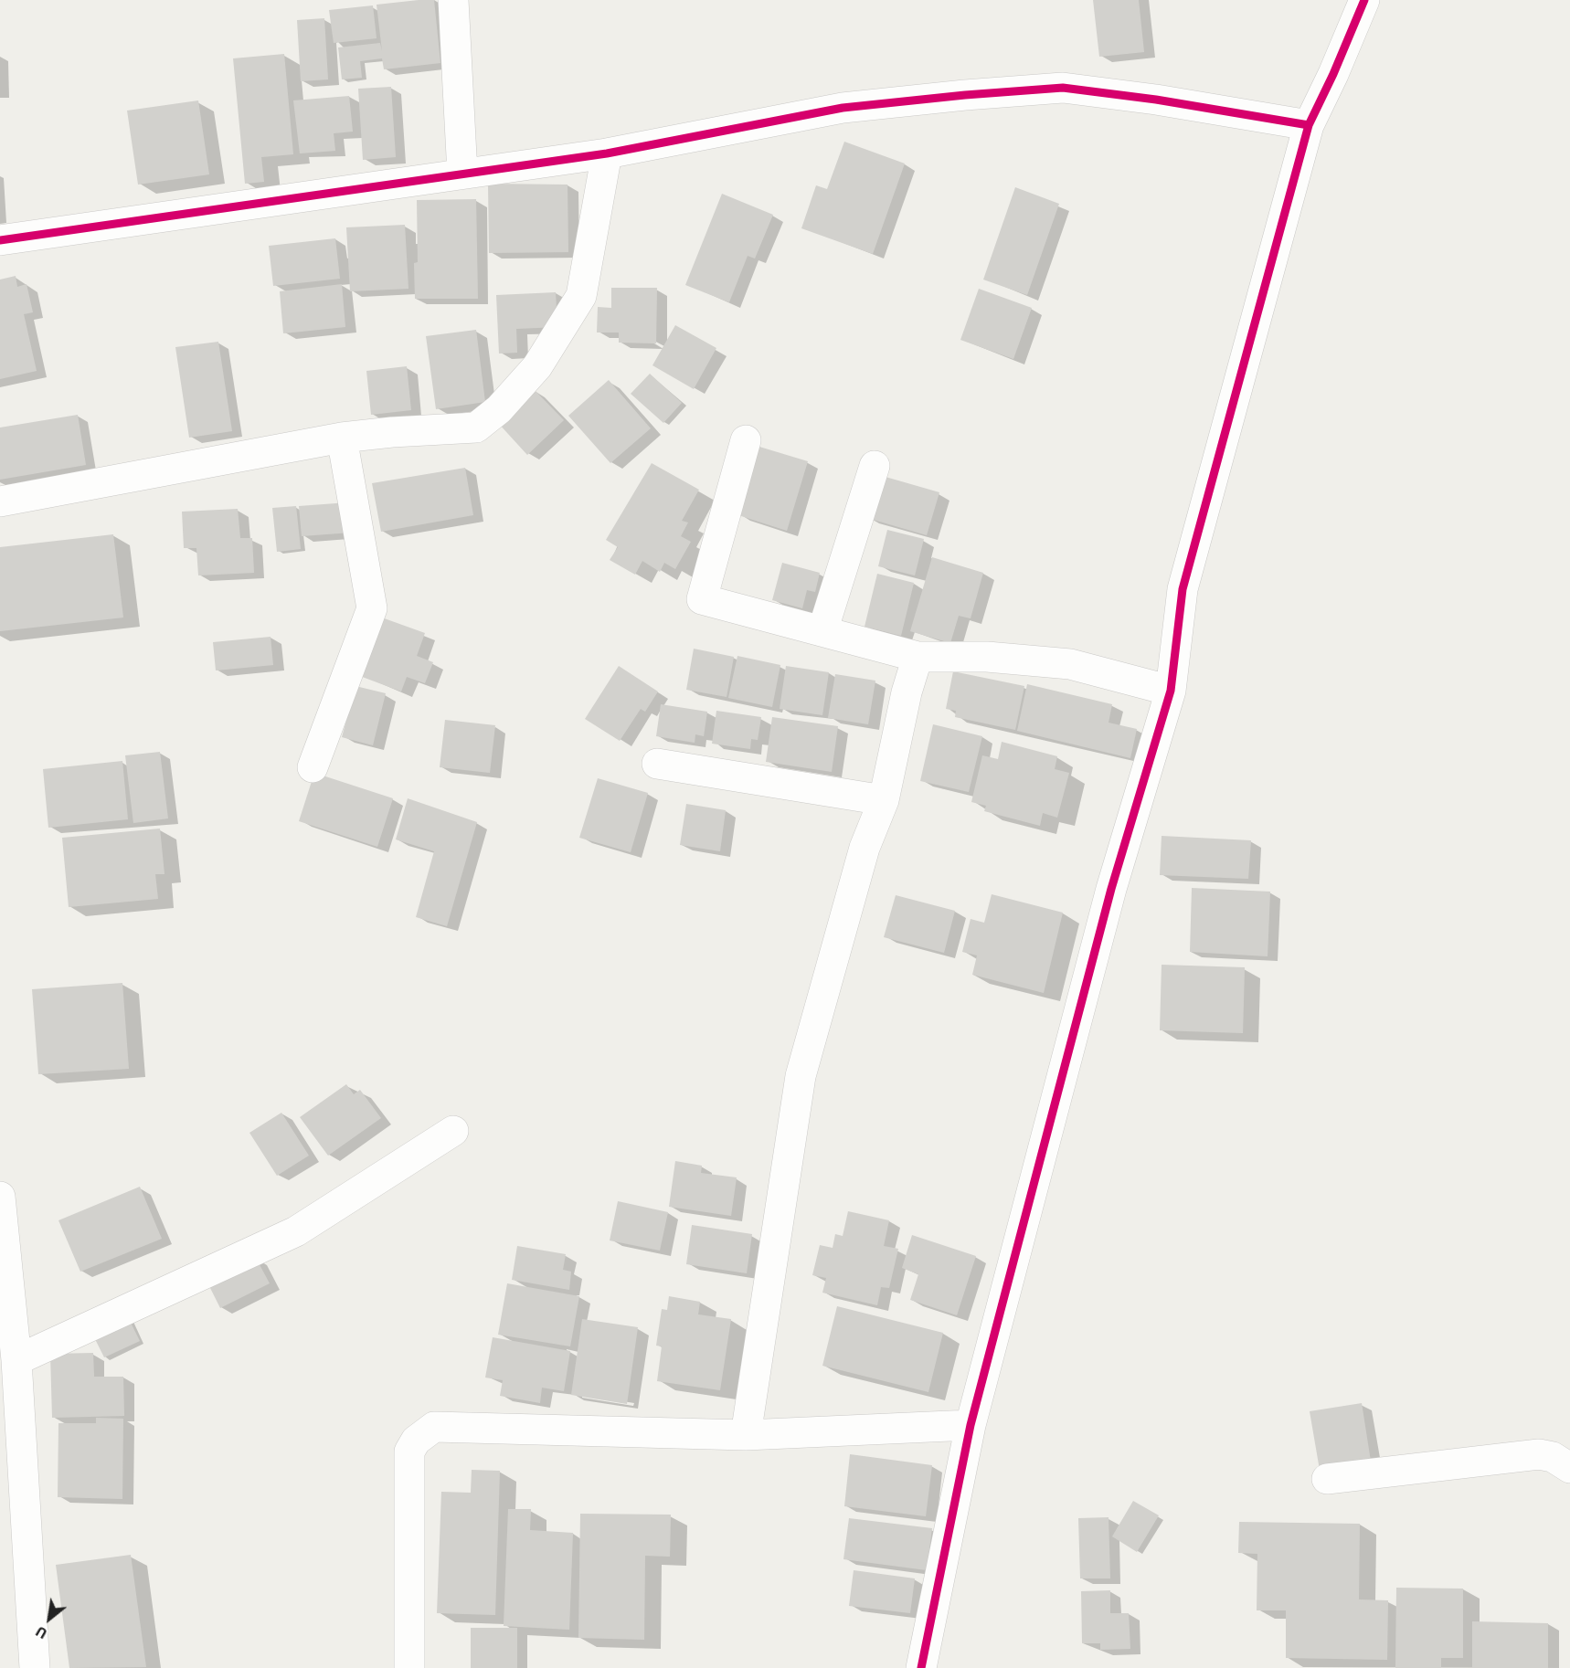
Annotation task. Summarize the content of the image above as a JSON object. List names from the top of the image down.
{
  "north": "bottom left"
}
